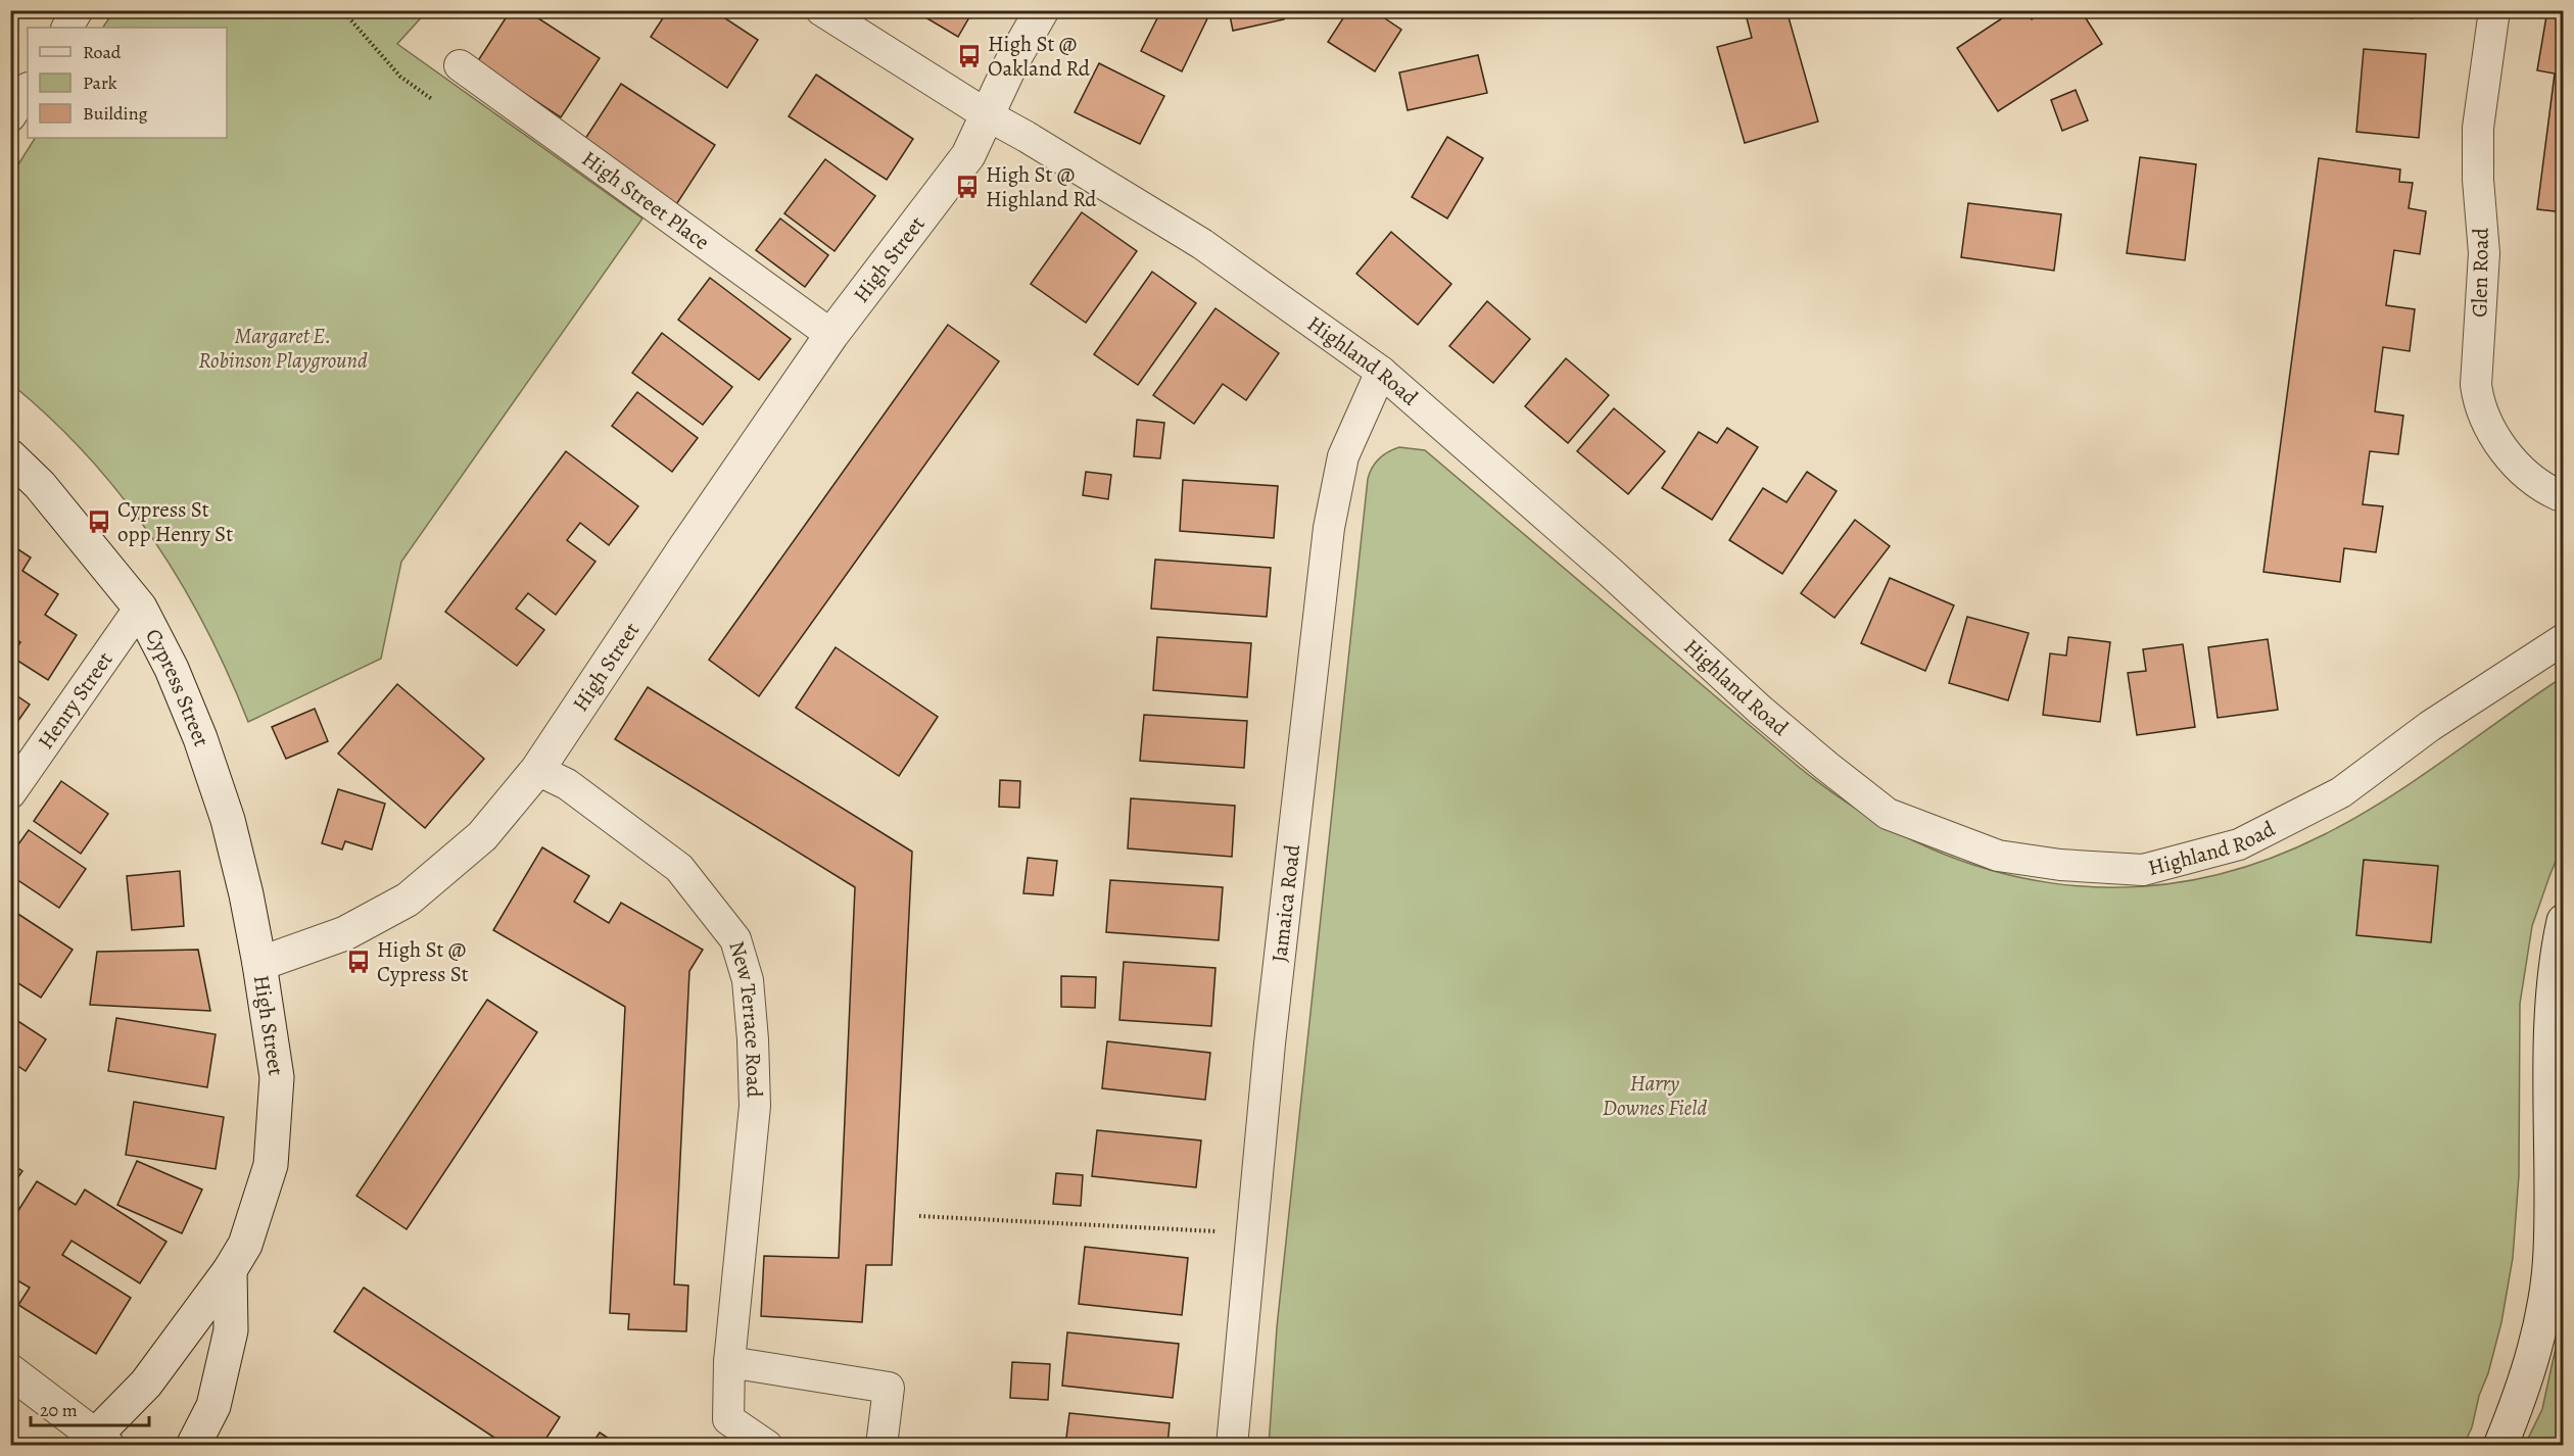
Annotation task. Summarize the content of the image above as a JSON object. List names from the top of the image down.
{
  "streets": {
    "main road": ["High Street", "Cypress Street"],
    "street": [
      "High Street Place",
      "Glen Road",
      "Highland Road",
      "Henry Street",
      "Jamaica Road",
      "New Terrace Road"
    ]
  },
  "crossings": [
    ["High Street Place", "High Street"],
    ["High Street", "Highland Road"],
    ["High Street", "Cypress Street"],
    ["High Street", "New Terrace Road"],
    ["Highland Road", "Jamaica Road"],
    ["Cypress Street", "Henry Street"]
  ],
  "parks": ["Margaret E. Robinson Playground", "Harry Downes Field"],
  "places": {
    "bus stop": [
      "High St @ Oakland Rd",
      "High St @ Highland Rd",
      "Cypress St opp Henry St",
      "High St @ Cypress St"
    ]
  },
  "legend": ["Road", "Park", "Building"],
  "scale_bar": "20 m"
}
